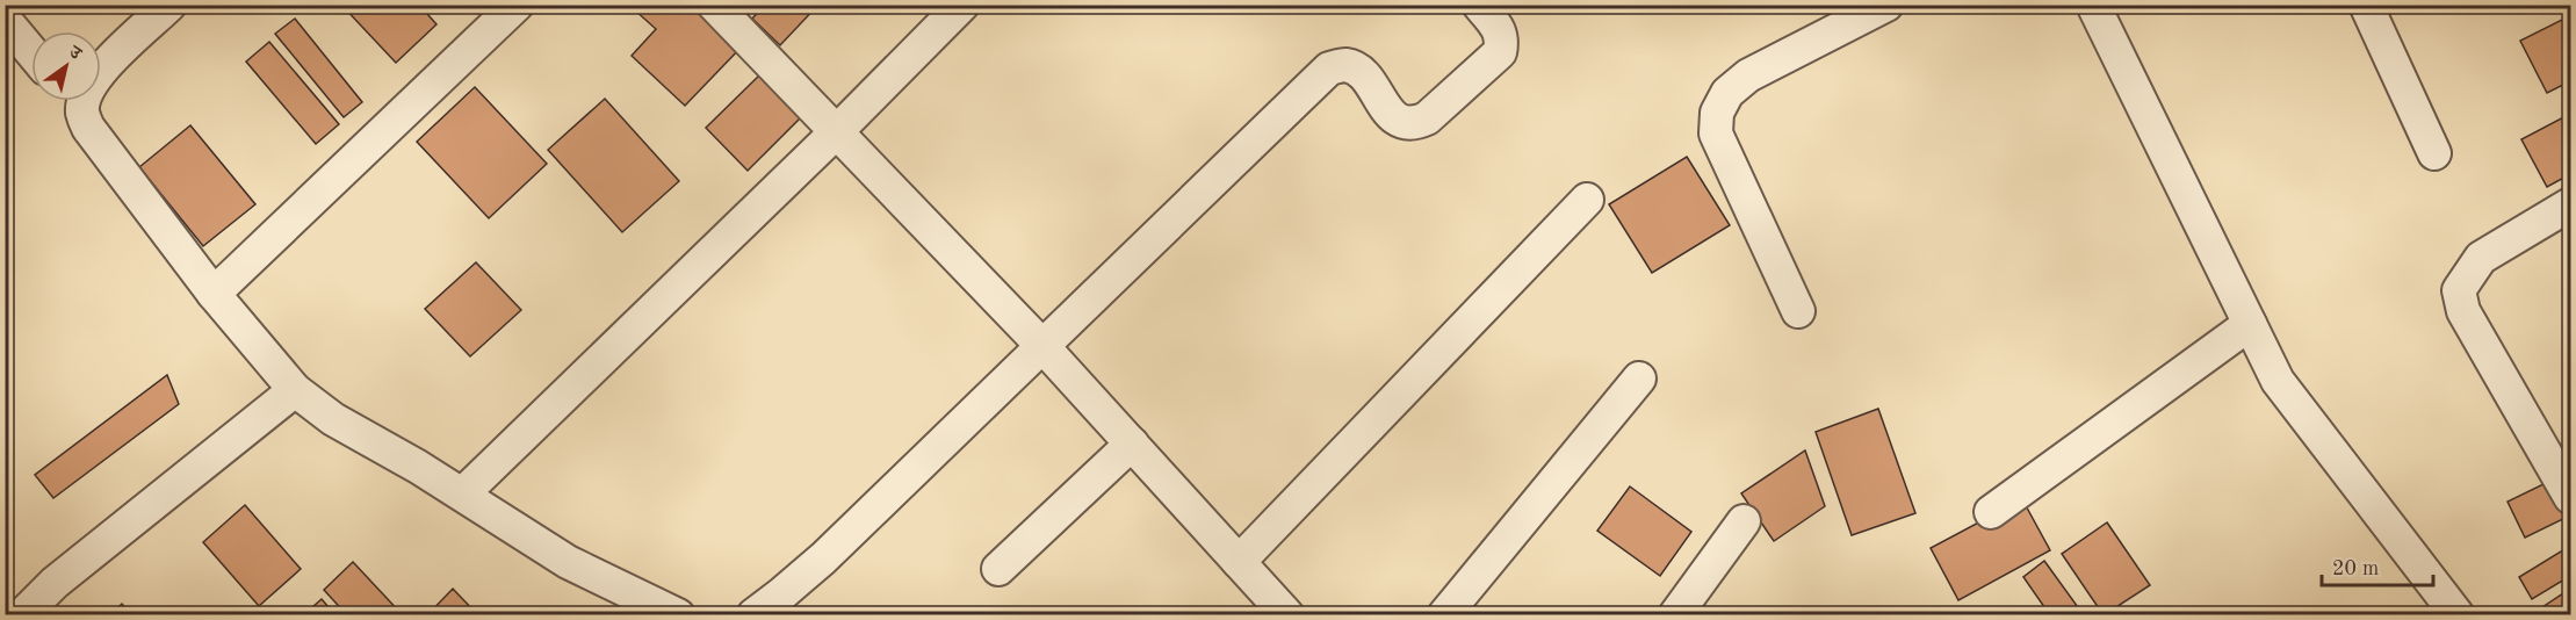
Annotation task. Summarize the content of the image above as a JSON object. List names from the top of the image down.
{
  "scale_bar": "20 m",
  "north": "top right"
}
